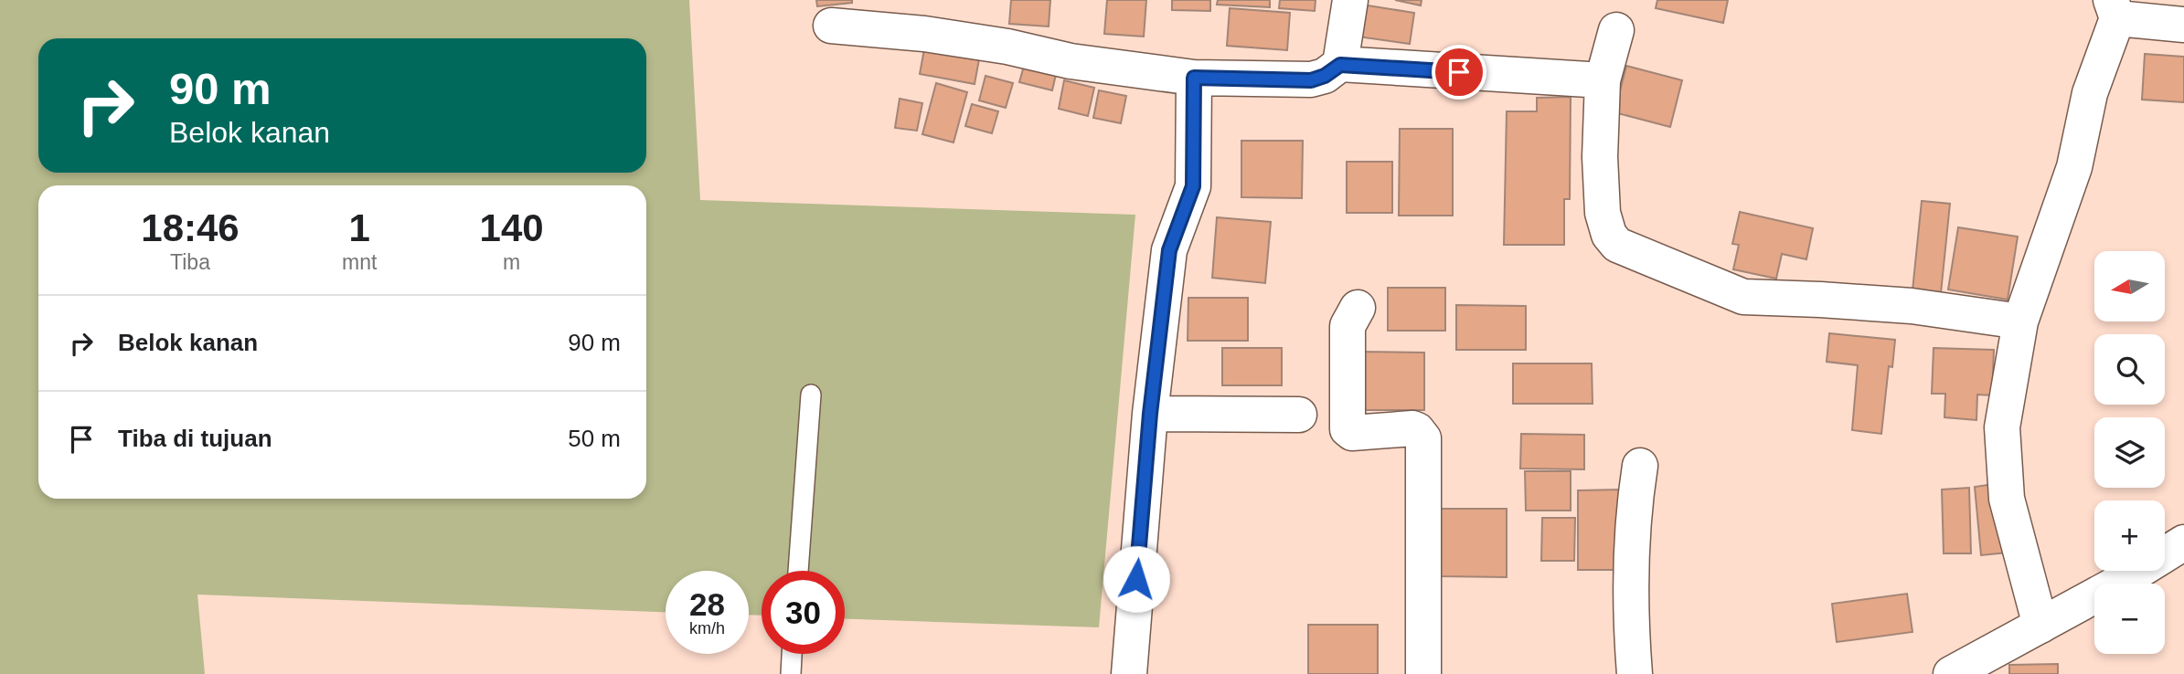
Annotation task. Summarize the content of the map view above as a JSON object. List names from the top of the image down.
{
  "north": "left",
  "page": {
    "turn": ["90 m", "Belok kanan"],
    "eta": [
      "18:46",
      "Tiba",
      "1",
      "mnt",
      "140",
      "m"
    ],
    "map_buttons": ["+", "−"],
    "list": [
      {
        "name": "Belok kanan",
        "value": "90 m"
      },
      {
        "name": "Tiba di tujuan",
        "value": "50 m"
      }
    ],
    "speed": "28 km/h",
    "limit": "30"
  }
}
